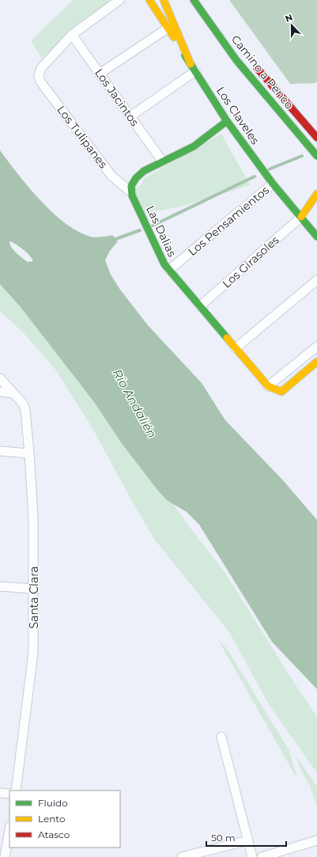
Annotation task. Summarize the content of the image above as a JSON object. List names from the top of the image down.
{
  "streets": {
    "main road": ["Camino a Penco", "Los Claveles", "Las Dalias"],
    "street": [
      "Los Jacintos",
      "Los Tulipanes",
      "Los Pensamientos",
      "Los Girasoles",
      "Santa Clara"
    ]
  },
  "crossings": [
    ["Los Jacintos", "Los Tulipanes"],
    ["Los Claveles", "Los Pensamientos"],
    ["Los Claveles", "Los Girasoles"],
    ["Los Tulipanes", "Las Dalias"],
    ["Los Pensamientos", "Las Dalias"],
    ["Las Dalias", "Los Girasoles"]
  ],
  "water": ["Río Andalién"],
  "legend": ["Fluido", "Lento", "Atasco"],
  "scale_bar": "50 m",
  "north": "top"
}
